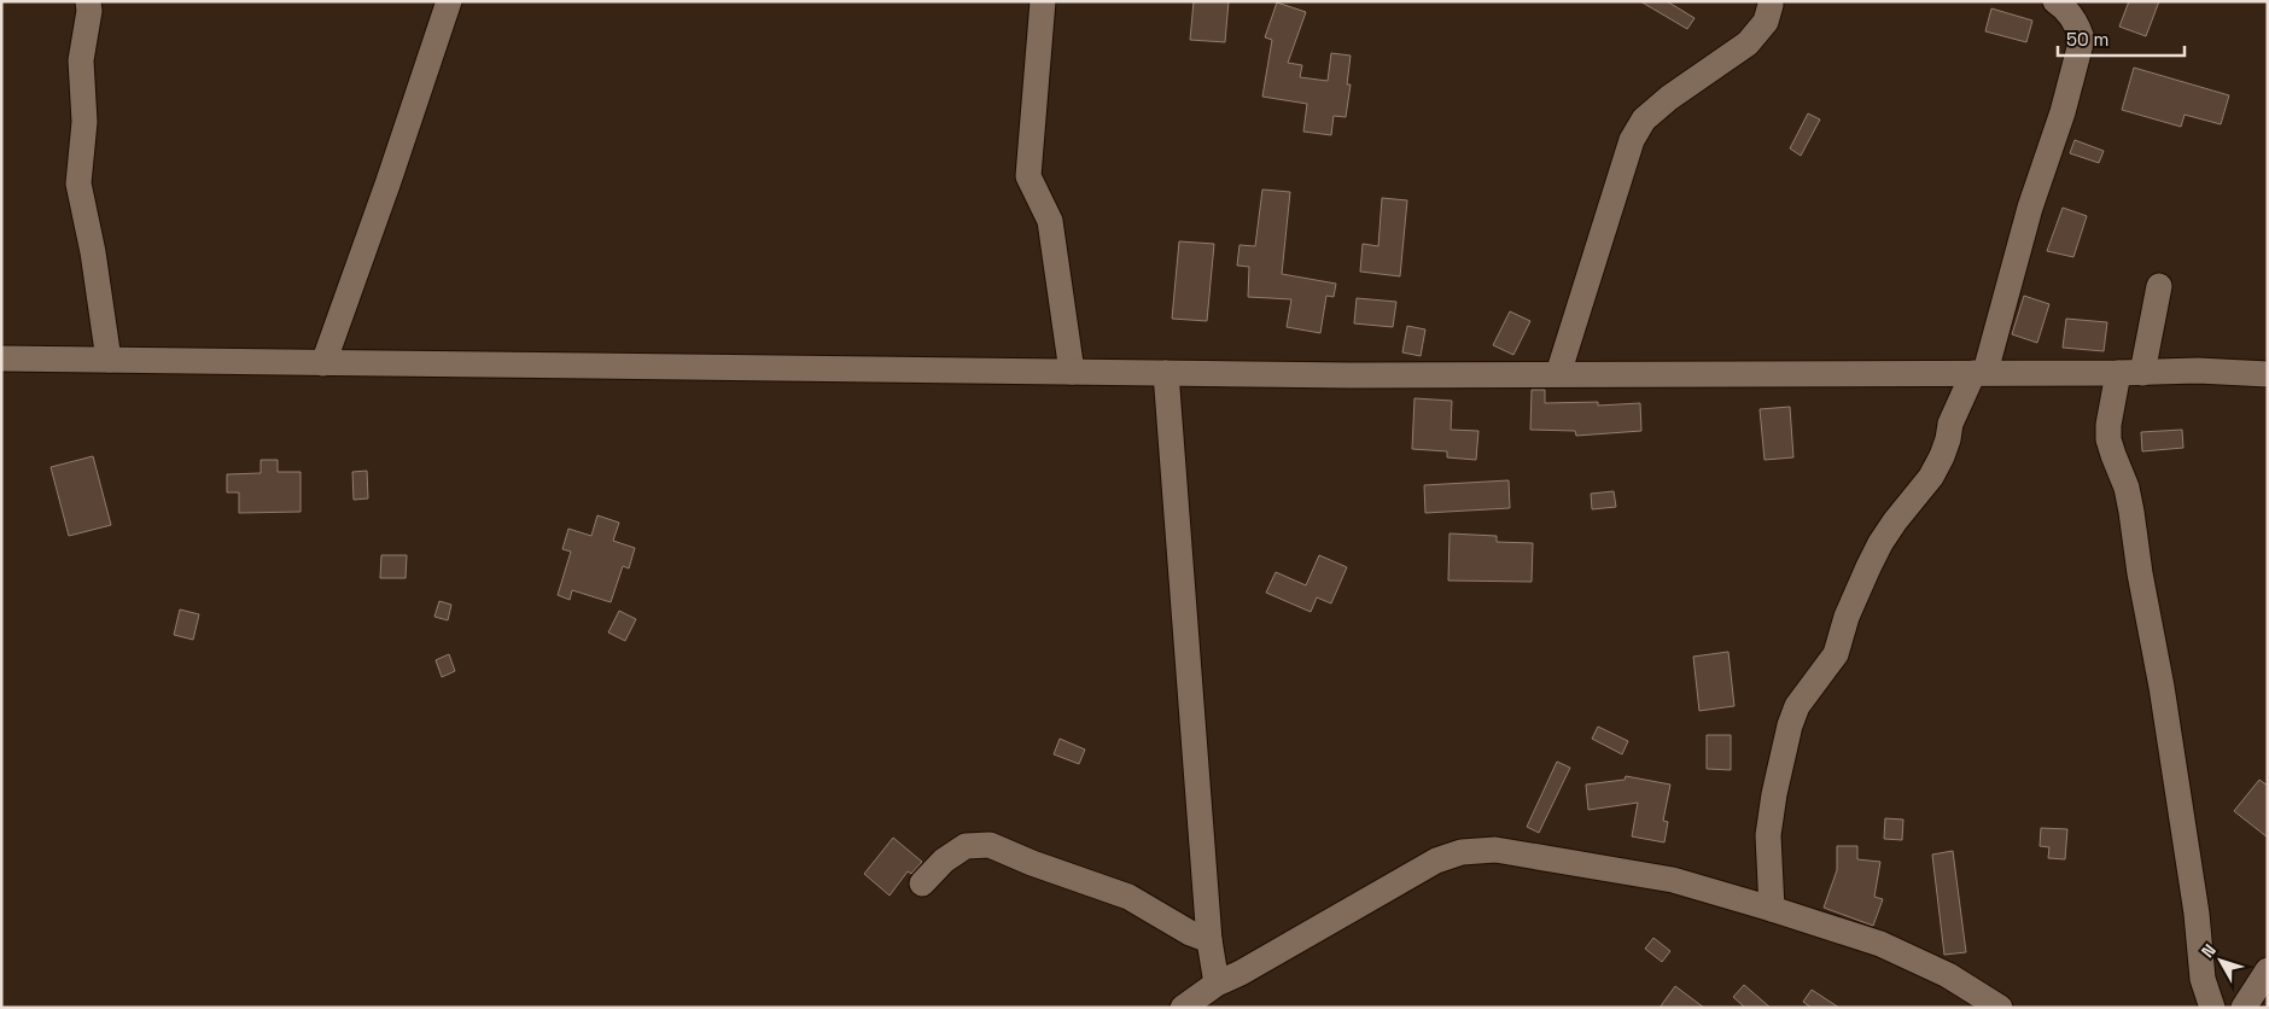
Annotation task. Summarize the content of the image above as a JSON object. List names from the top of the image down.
{
  "scale_bar": "50 m",
  "north": "top left"
}
